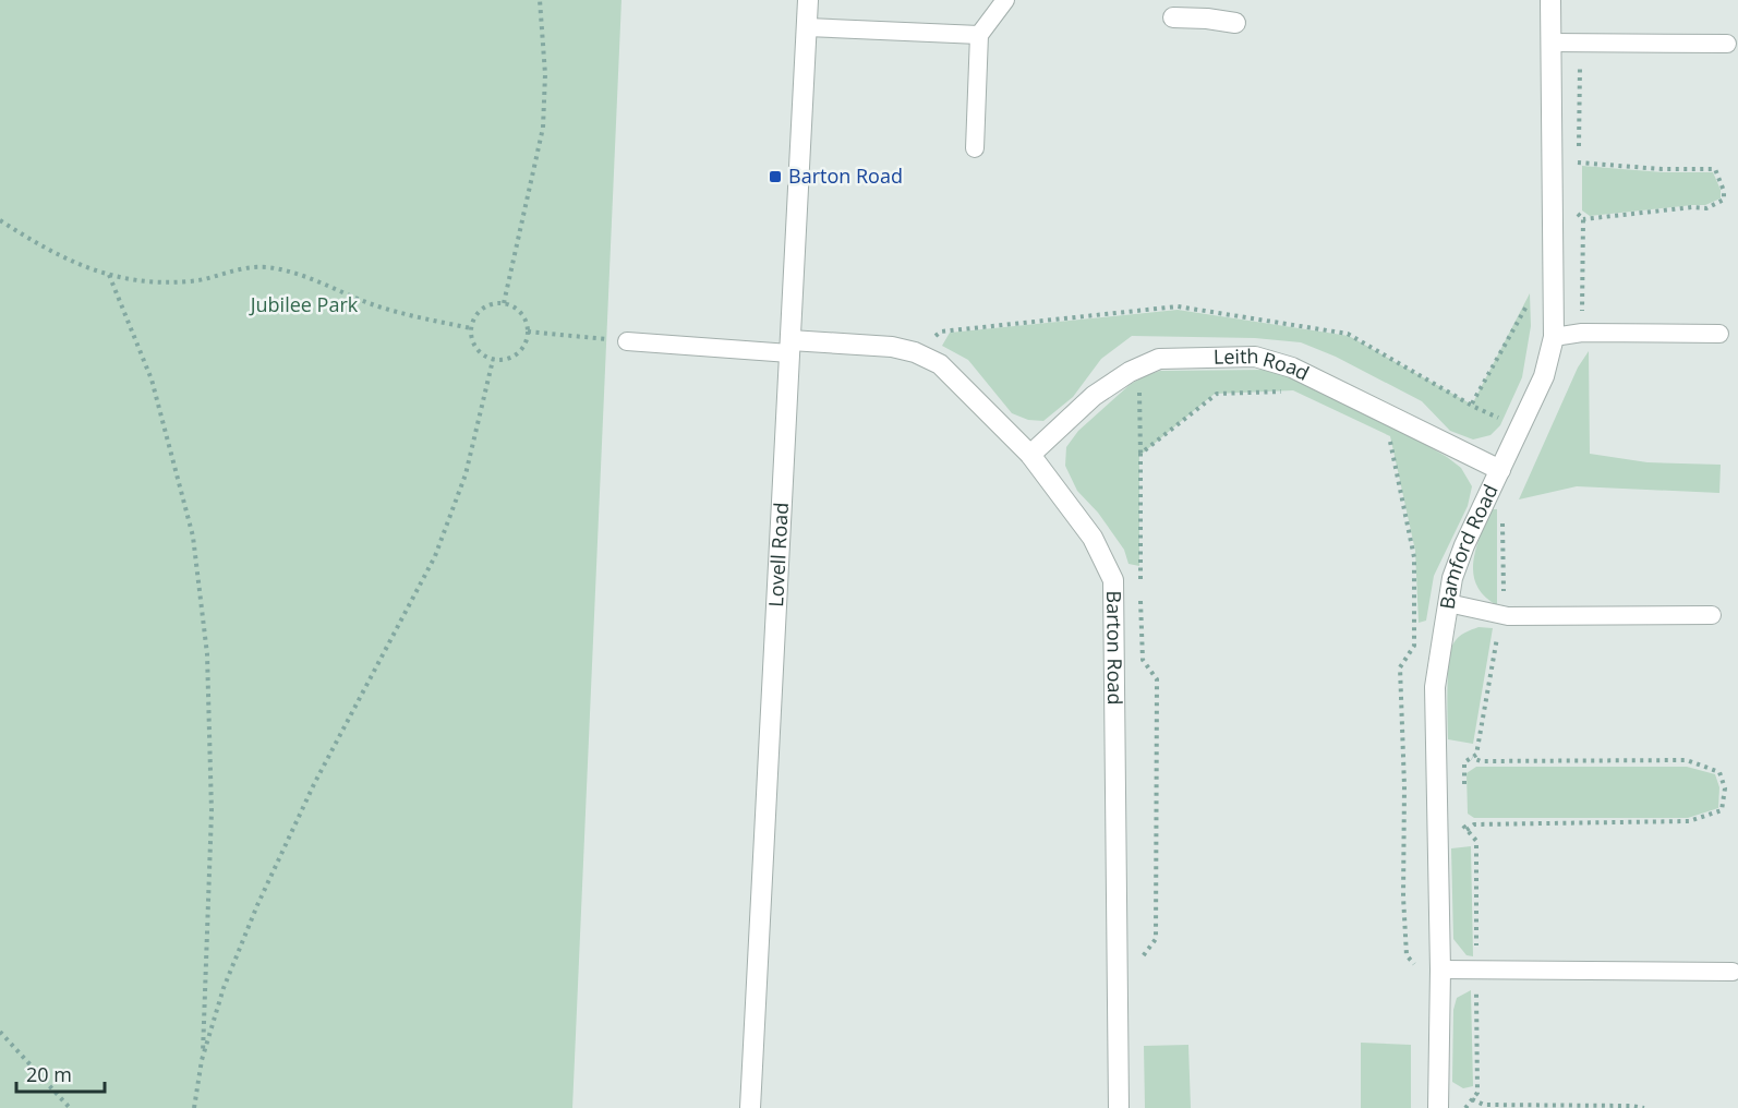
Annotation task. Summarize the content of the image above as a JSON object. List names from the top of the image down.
{
  "streets": {
    "street": [
      "Leith Road",
      "Bamford Road",
      "Lovell Road",
      "Barton Road"
    ]
  },
  "crossings": [
    ["Leith Road", "Bamford Road"],
    ["Leith Road", "Barton Road"],
    ["Lovell Road", "Barton Road"]
  ],
  "parks": ["Jubilee Park"],
  "places": {
    "transit": ["Barton Road"]
  },
  "scale_bar": "20 m"
}
